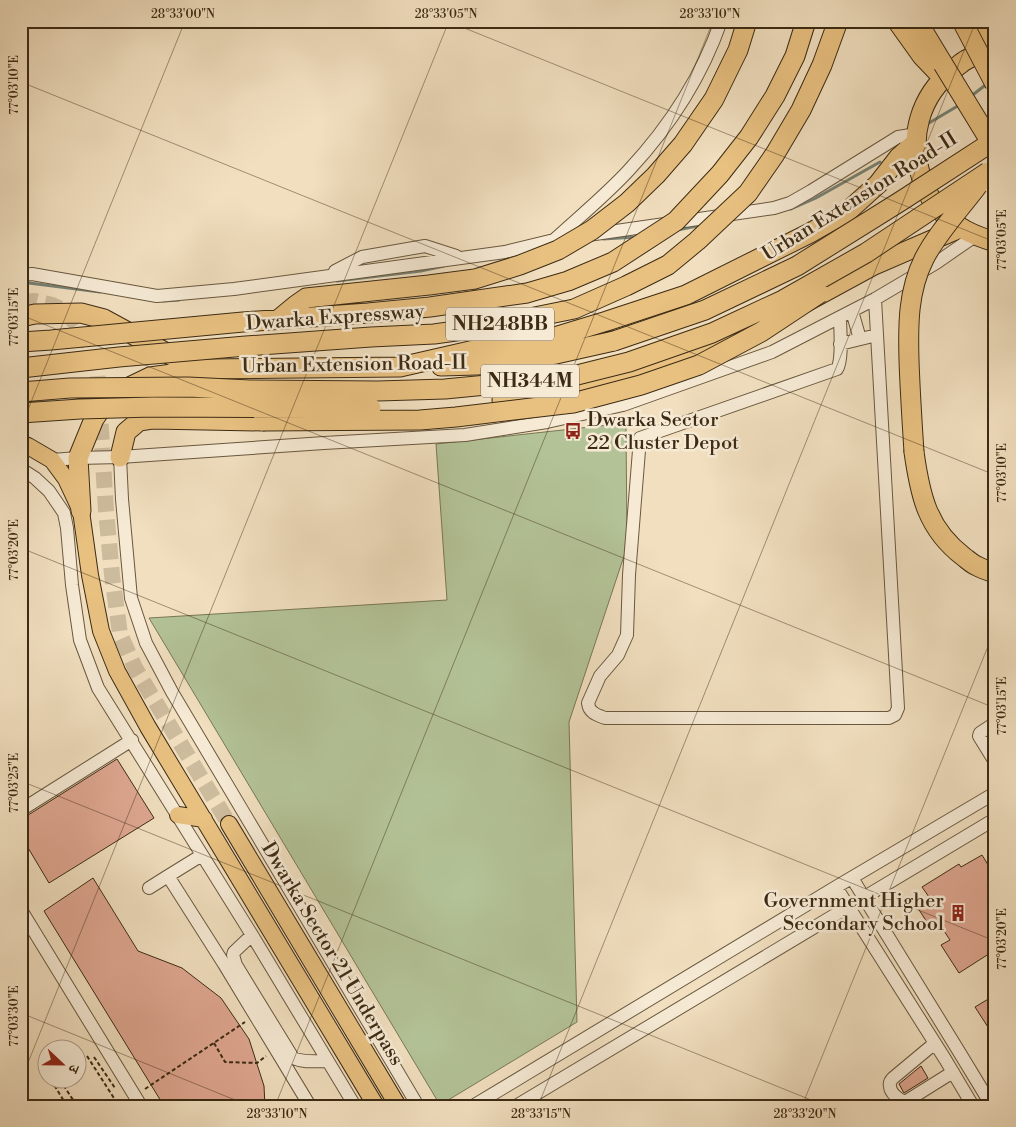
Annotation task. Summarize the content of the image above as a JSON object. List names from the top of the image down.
{
  "streets": {
    "highway": [
      "Urban Extension Road-II",
      "Dwarka Expressway",
      "NH248BB",
      "NH344M"
    ],
    "main road": ["Dwarka Sector 21 Underpass"]
  },
  "places": {
    "bus stop": ["Dwarka Sector 22 Cluster Depot"],
    "building": ["Government Higher Secondary School"]
  },
  "north": "right",
  "coordinates": [
    "28°33'00\"N",
    "28°33'05\"N",
    "28°33'10\"N",
    "77°03'10\"E",
    "77°03'05\"E",
    "77°03'15\"E",
    "77°03'20\"E",
    "77°03'25\"E",
    "77°03'30\"E",
    "28°33'15\"N",
    "28°33'20\"N"
  ]
}
